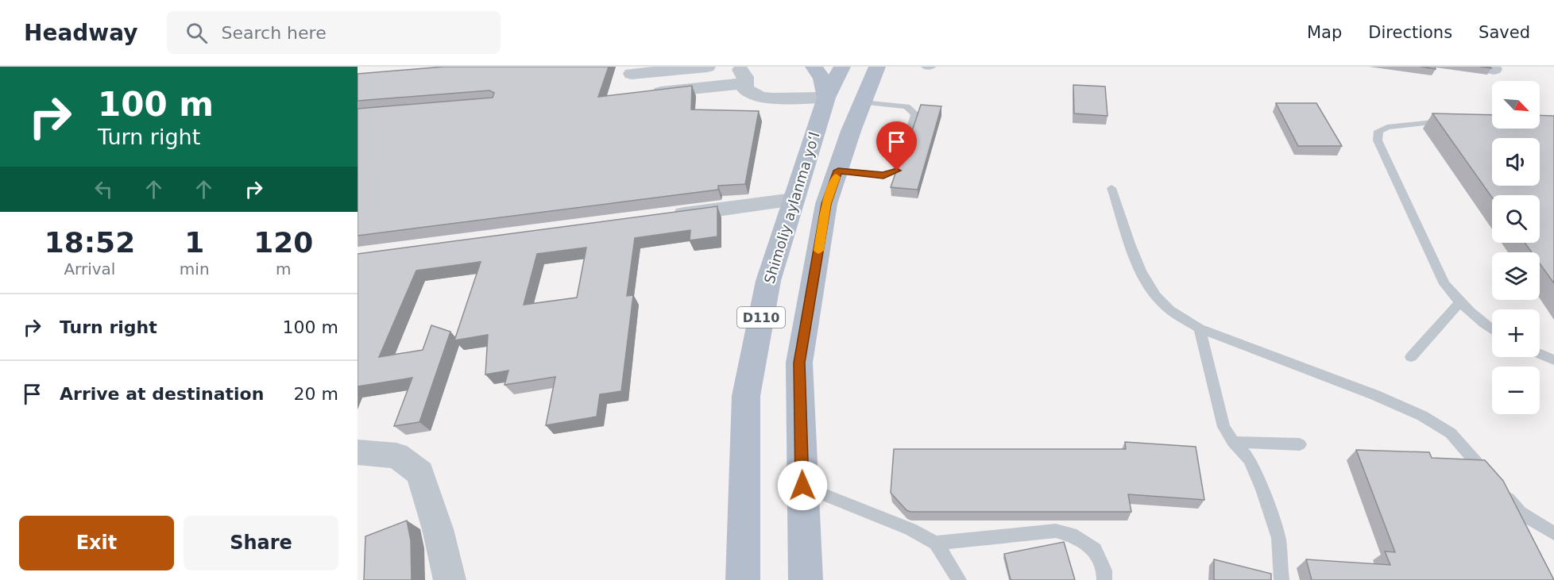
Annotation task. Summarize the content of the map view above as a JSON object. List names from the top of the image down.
{
  "streets": {
    "main road": ["Shimoliy aylanma yoʻl", "D110"]
  },
  "north": "bottom right",
  "page": {
    "header": "Headway",
    "search": "Search here",
    "nav": ["Map", "Directions", "Saved"],
    "turn": ["100 m", "Turn right"],
    "map_buttons": ["+", "−"],
    "eta": [
      "18:52",
      "Arrival",
      "1",
      "min",
      "120",
      "m"
    ],
    "list": [
      {
        "name": "Turn right",
        "value": "100 m"
      },
      {
        "name": "Arrive at destination",
        "value": "20 m"
      }
    ],
    "buttons": ["Exit", "Share"]
  }
}
